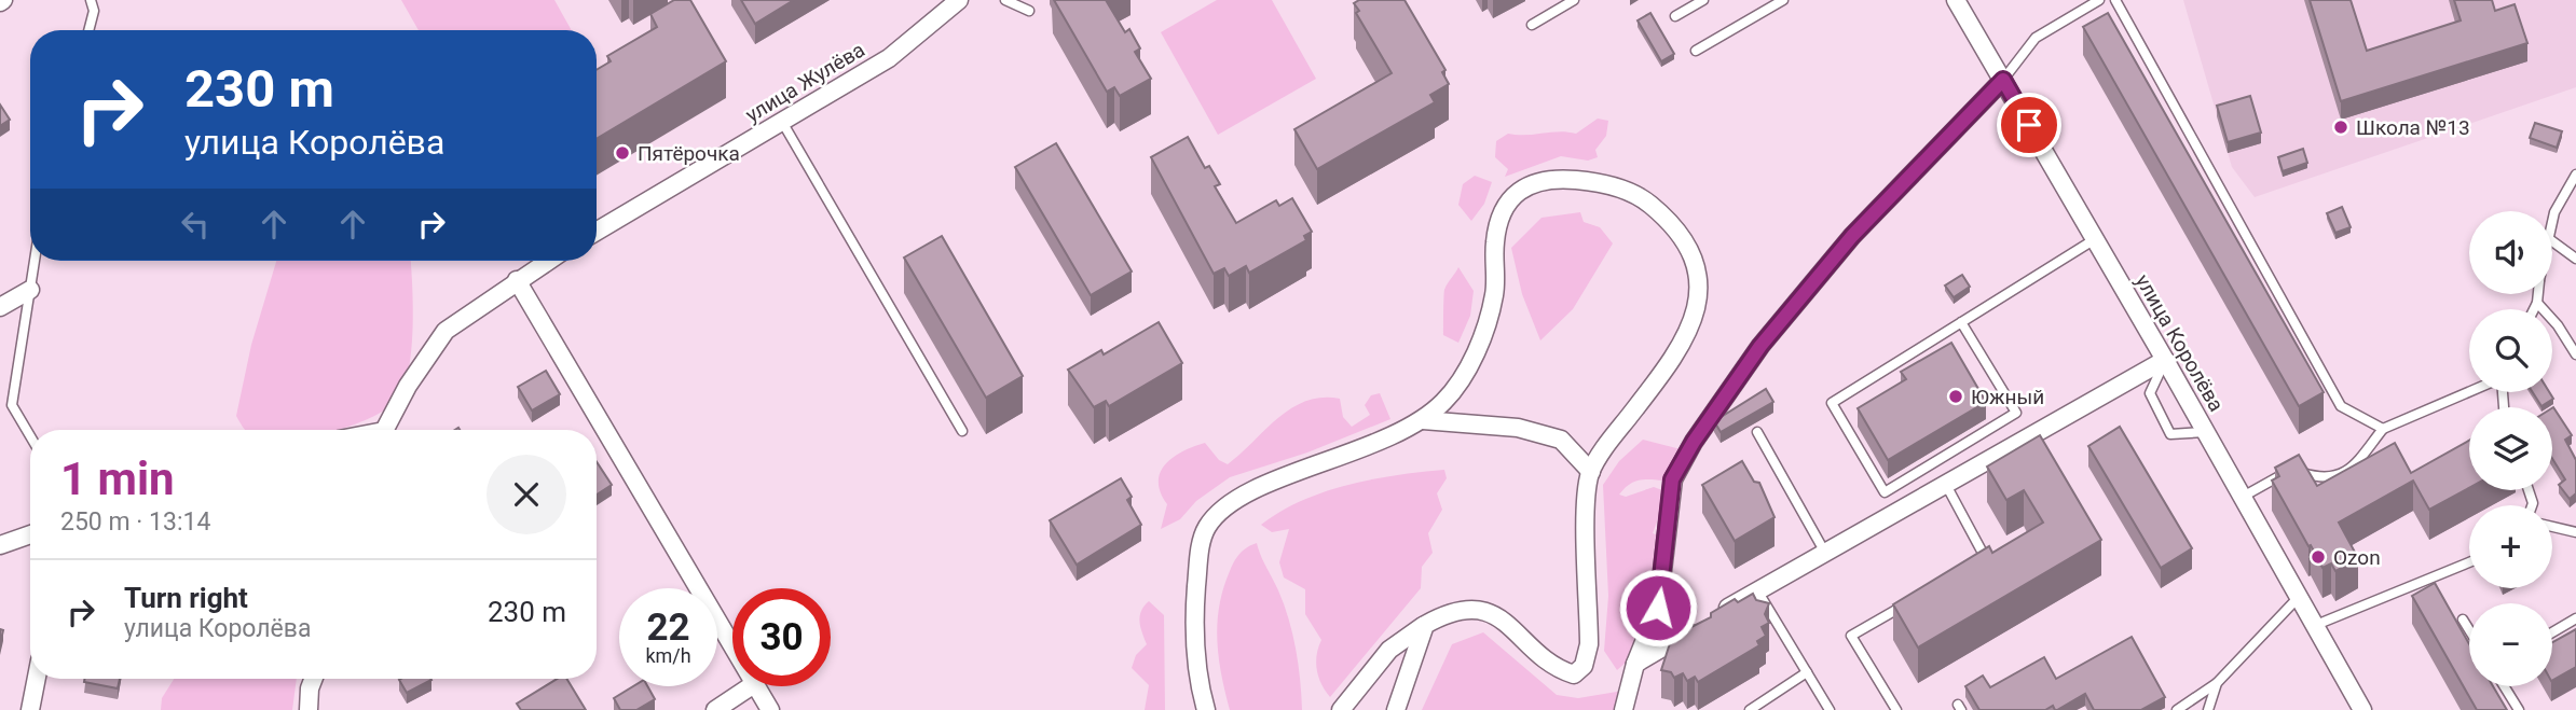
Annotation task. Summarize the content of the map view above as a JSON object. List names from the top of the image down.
{
  "streets": {
    "street": ["улица Жулёва", "улица Королёва"]
  },
  "places": [
    "Школа №13",
    "Пятёрочка",
    "Южный",
    "Ozon"
  ],
  "page": {
    "turn": ["230 m", "улица Королёва"],
    "map_buttons": ["+", "−"],
    "heading": ["1 min", "250 m · 13:14"],
    "list": [
      {
        "name": "Turn right",
        "note": "улица Королёва",
        "value": "230 m"
      }
    ],
    "speed": "22 km/h",
    "limit": "30"
  }
}
